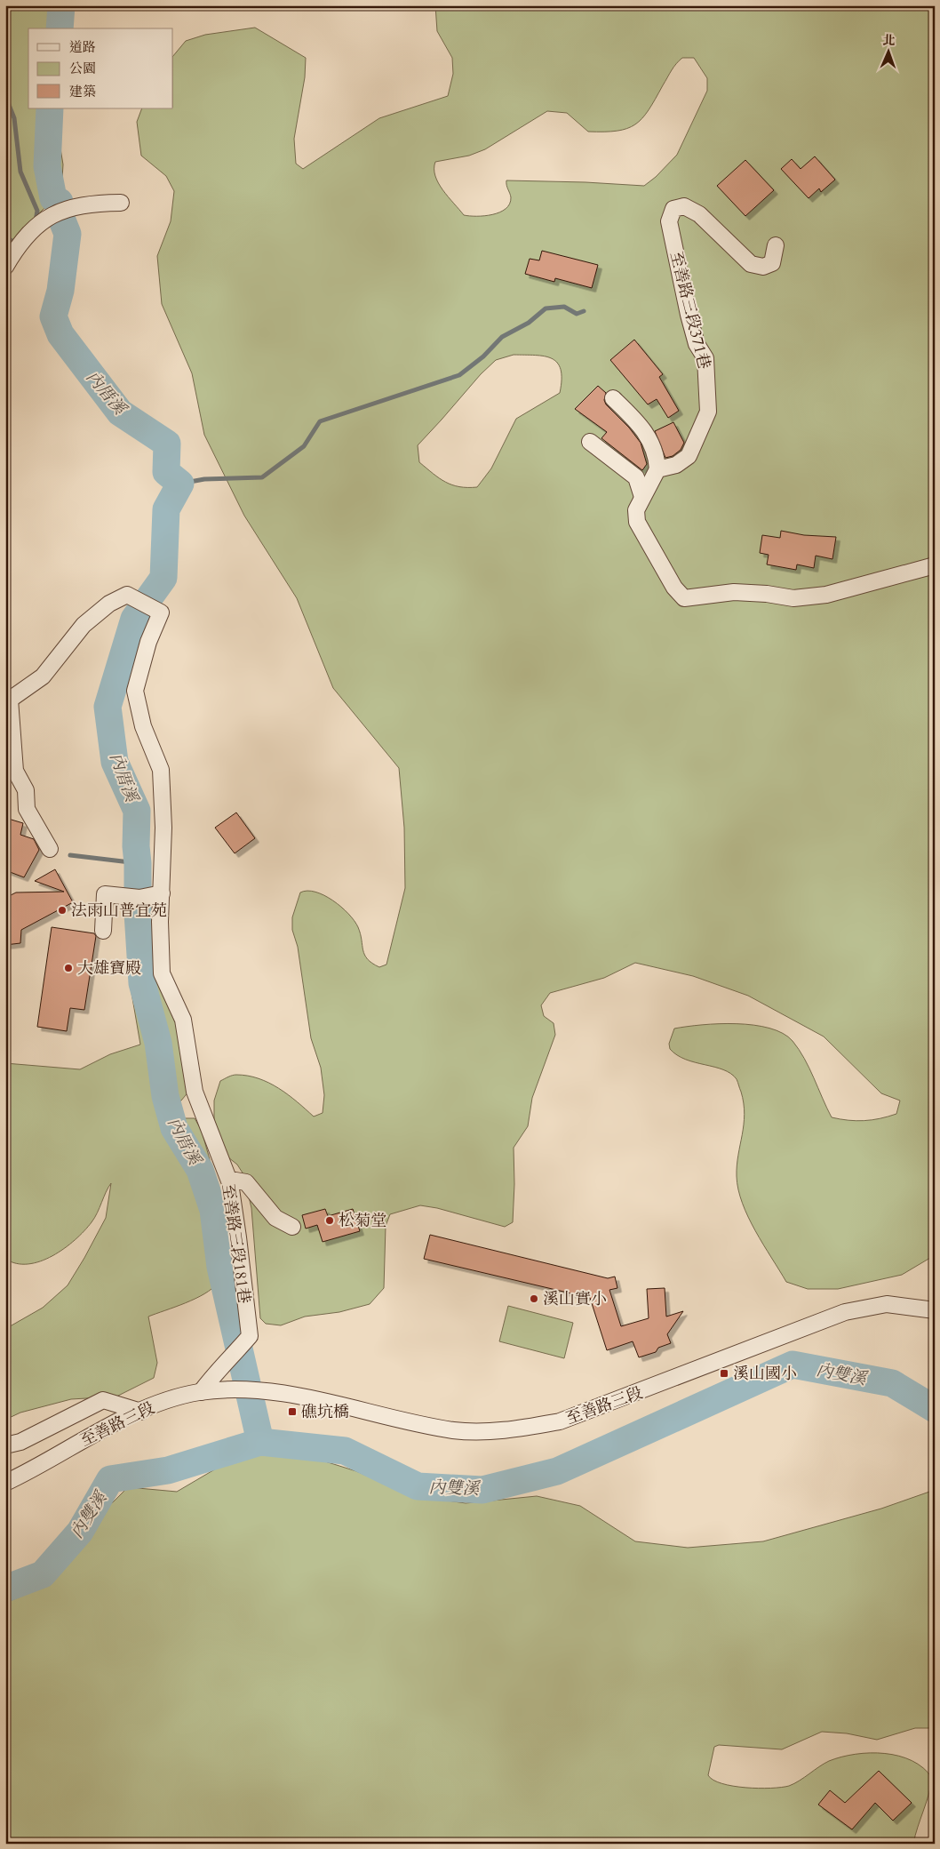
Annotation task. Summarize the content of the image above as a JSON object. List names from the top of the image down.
{
  "streets": {
    "street": ["至善路三段371巷", "至善路三段181巷", "至善路三段"]
  },
  "crossings": [
    ["至善路三段181巷", "至善路三段"]
  ],
  "water": ["內厝溪", "內雙溪"],
  "places": {
    "other": [
      "法雨山普宜苑",
      "大雄寶殿",
      "松菊堂",
      "溪山實小"
    ],
    "transit": ["溪山國小", "礁坑橋"]
  },
  "legend": ["道路", "公園", "建築"],
  "north": "top"
}
